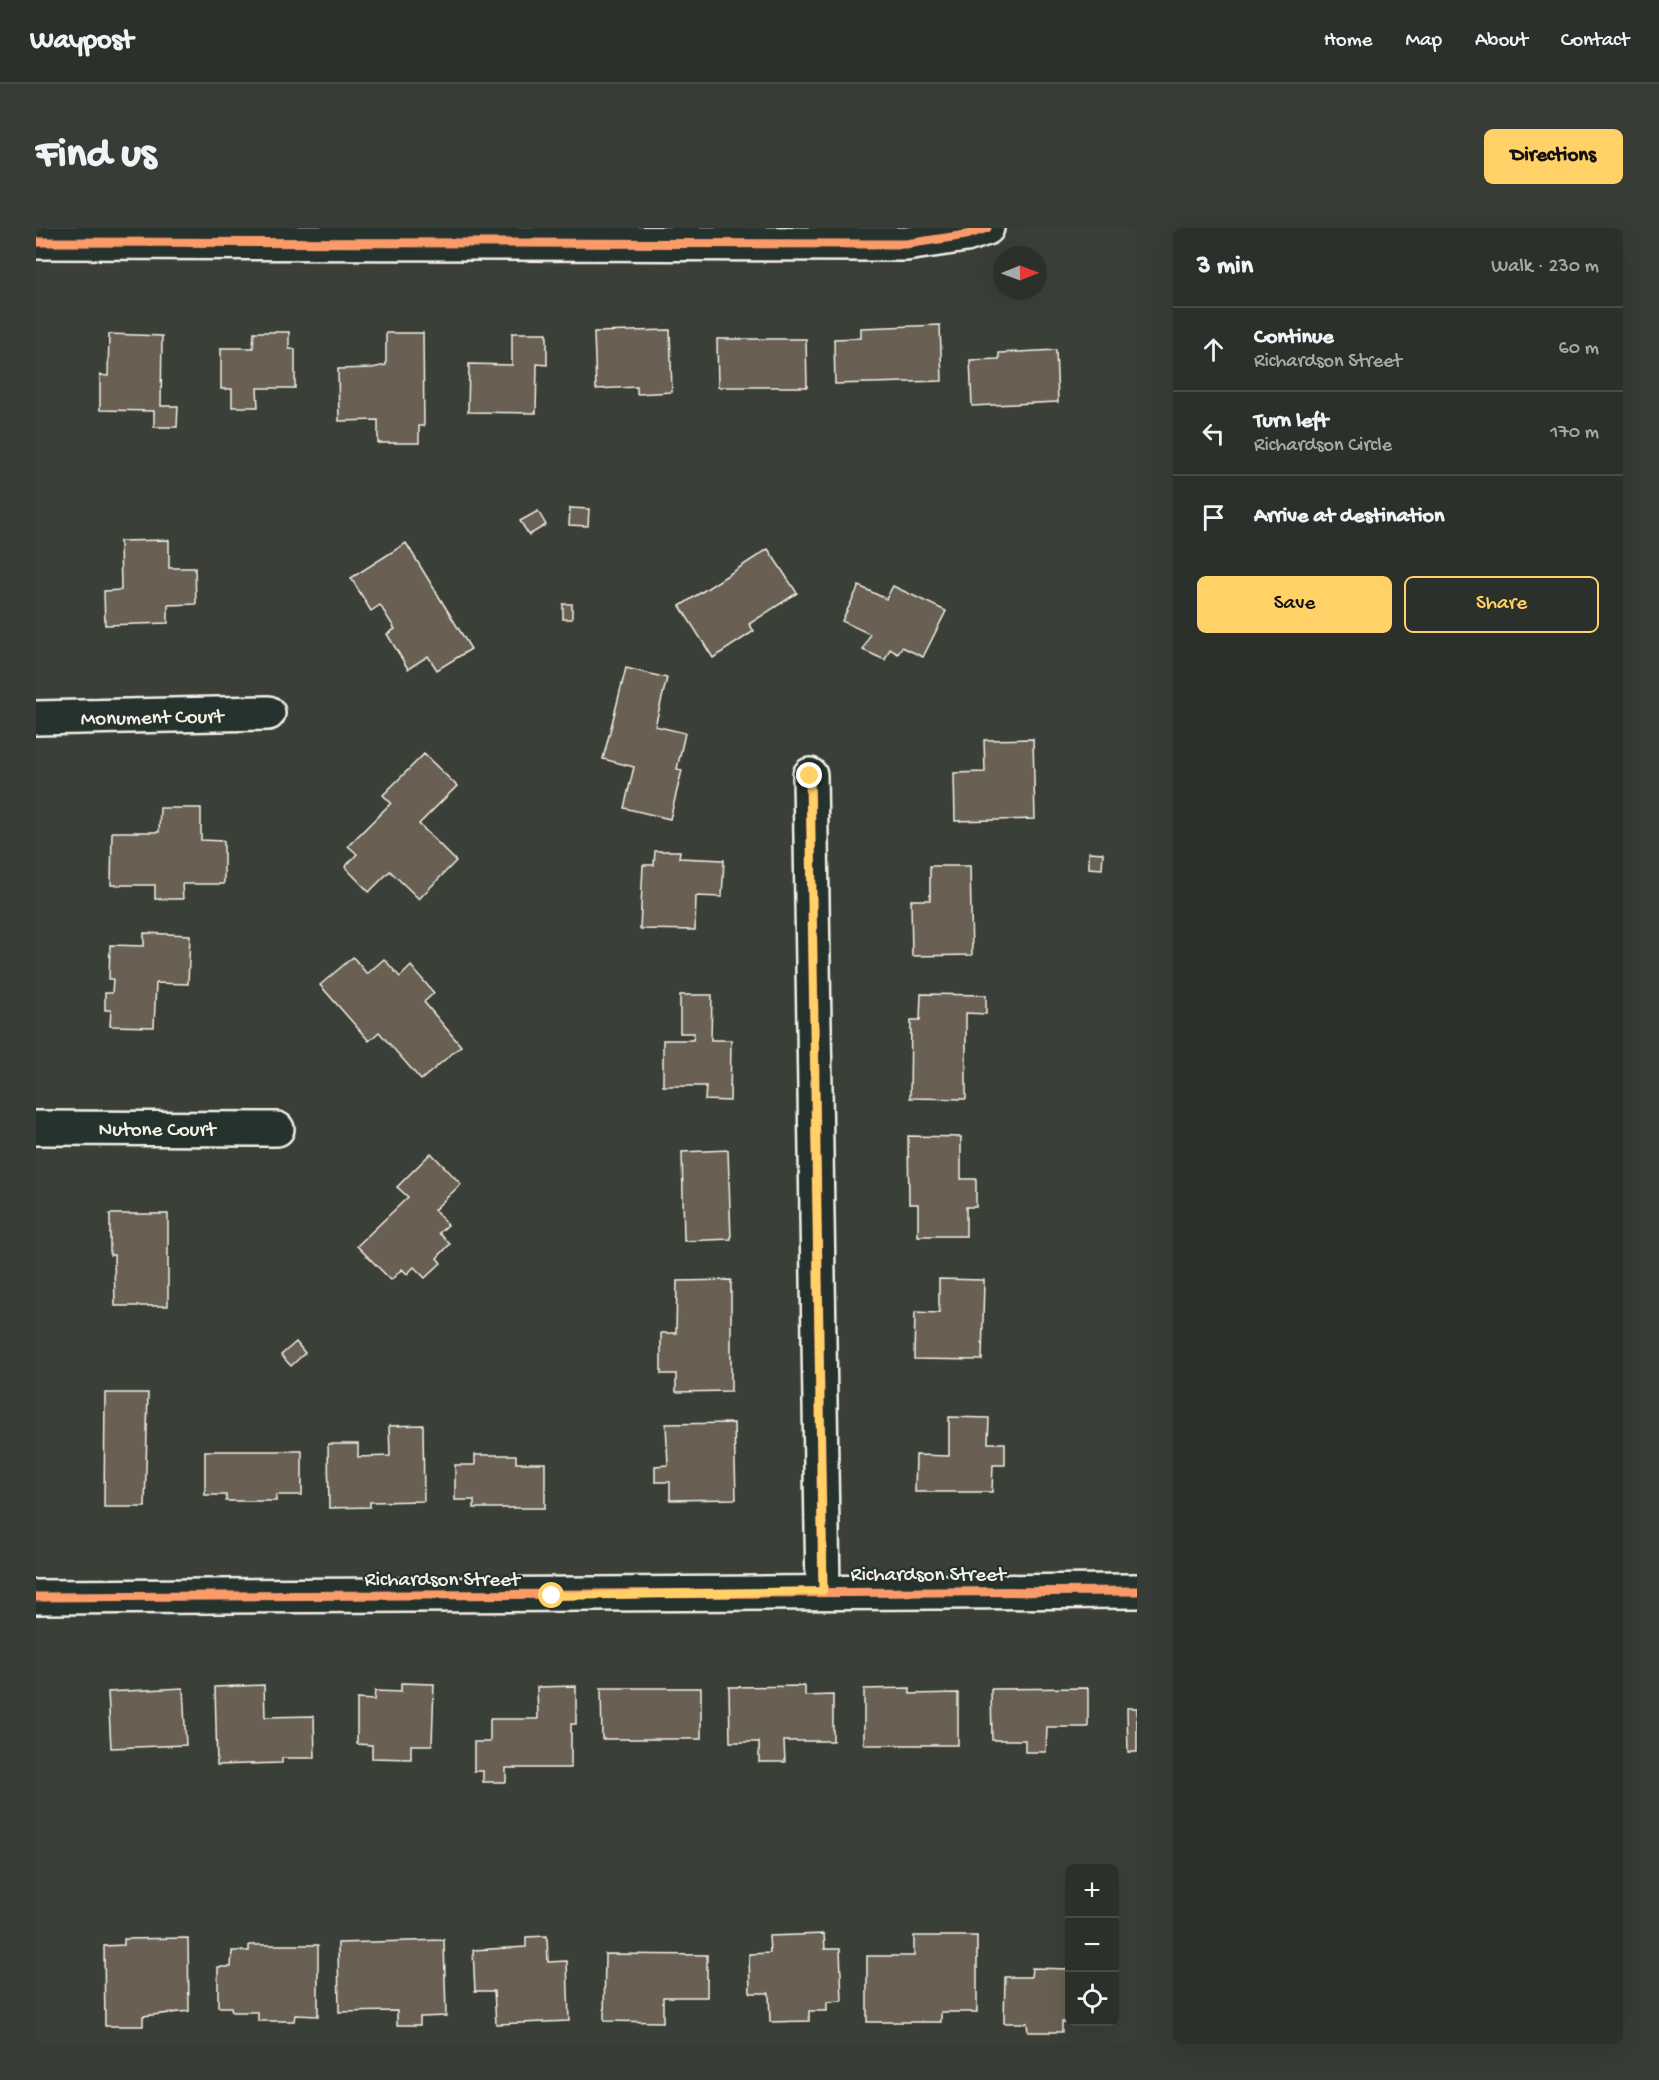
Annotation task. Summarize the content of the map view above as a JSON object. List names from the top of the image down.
{
  "streets": {
    "street": ["Monument Court", "Nutone Court", "Richardson Street"]
  },
  "north": "right",
  "page": {
    "header": "Waypost",
    "nav": [
      "Home",
      "Map",
      "About",
      "Contact"
    ],
    "buttons": [
      "Directions",
      ["Save", "Share"]
    ],
    "title": "Find us",
    "heading": ["3 min", "Walk · 230 m"],
    "list": [
      ["Continue", "Richardson Street", "60 m"],
      ["Turn left", "Richardson Circle", "170 m"],
      "Arrive at destination"
    ],
    "map_buttons": ["+", "−"]
  }
}
